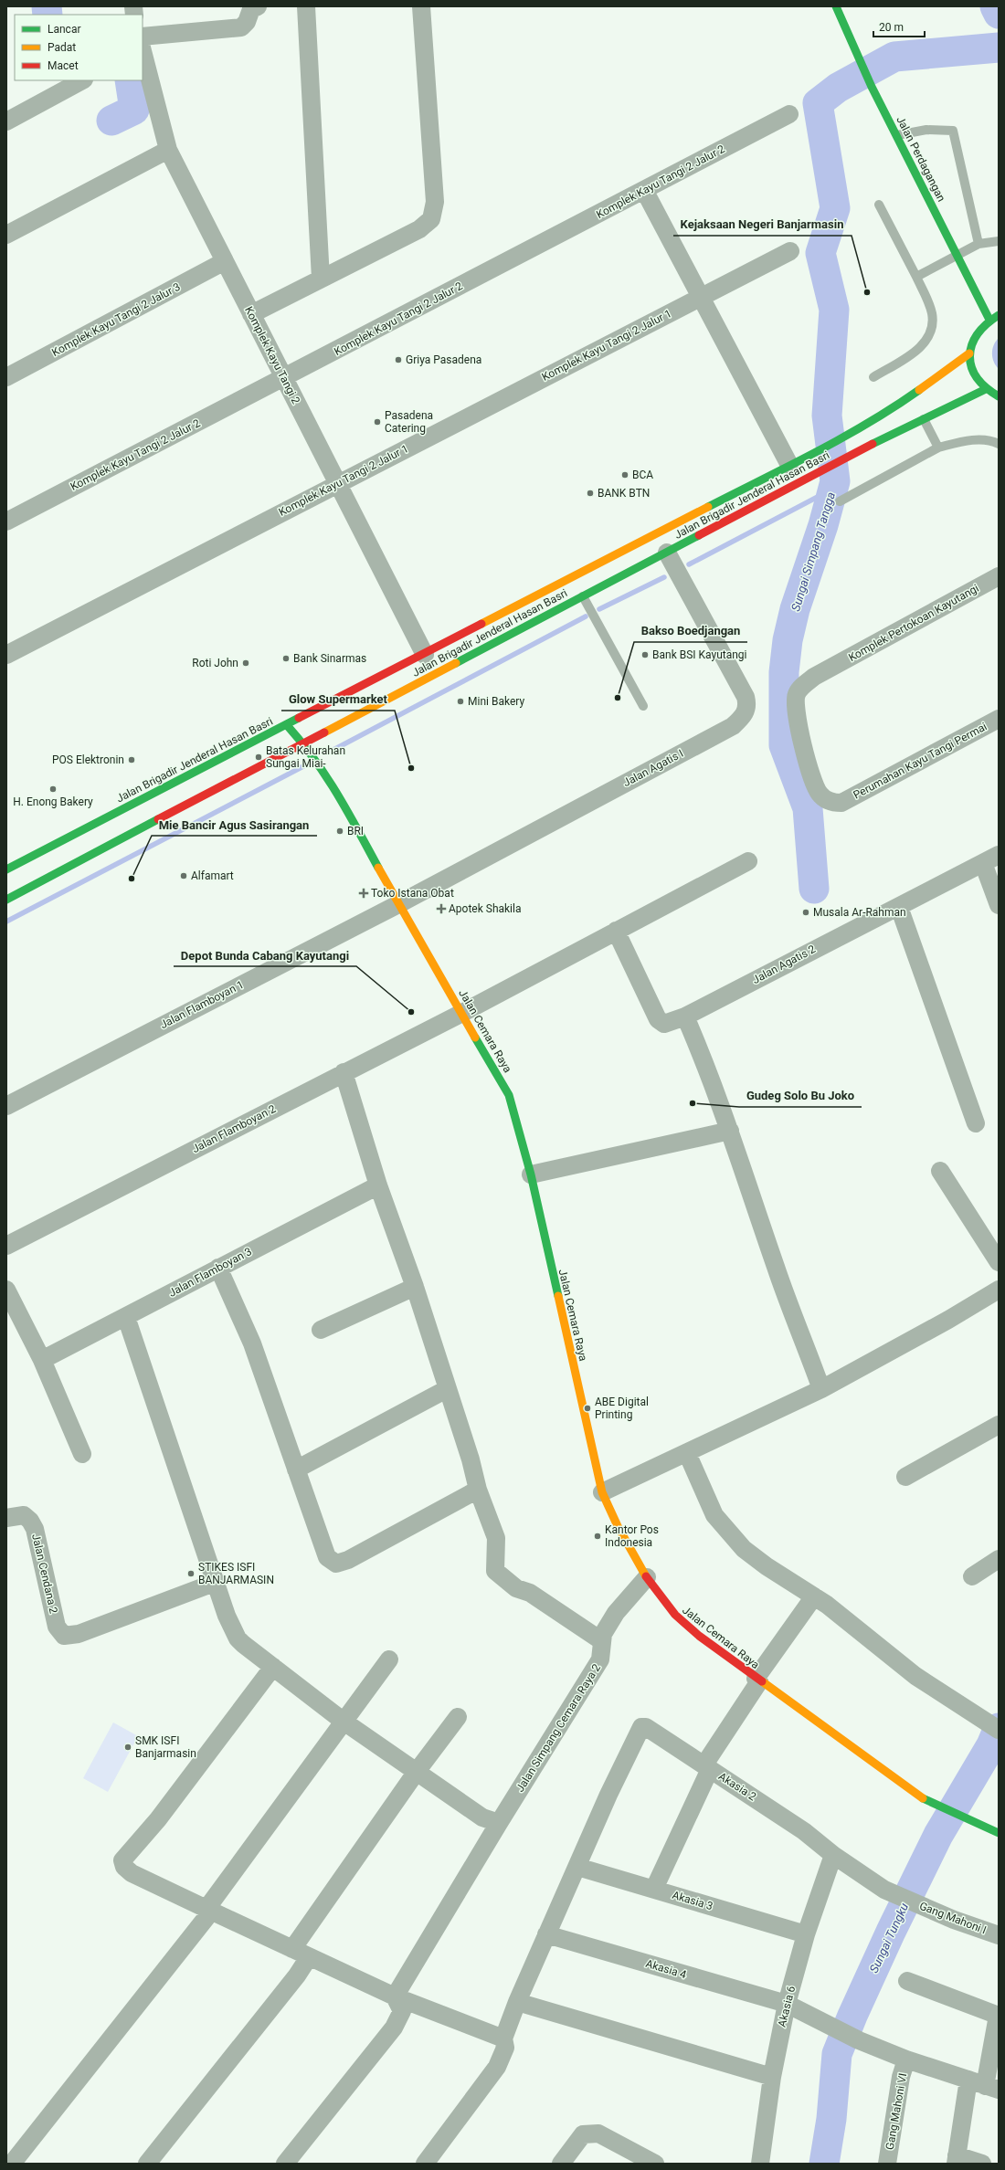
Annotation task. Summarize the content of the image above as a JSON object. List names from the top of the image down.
{
  "streets": {
    "main road": ["Jalan Perdagangan", "Jalan Brigadir Jenderal Hasan Basri", "Jalan Cemara Raya"],
    "street": [
      "Komplek Kayu Tangi 2 Jalur 2",
      "Komplek Kayu Tangi 2 Jalur 3",
      "Komplek Kayu Tangi 2 Jalur 1",
      "Komplek Kayu Tangi 2",
      "Komplek Pertokoan Kayutangi",
      "Perumahan Kayu Tangi Permai",
      "Jalan Agatis I",
      "Jalan Agatis 2",
      "Jalan Flamboyan 1",
      "Jalan Flamboyan 2",
      "Jalan Flamboyan 3",
      "Jalan Cendana 2",
      "Jalan Simpang Cemara Raya 2",
      "Akasia 2",
      "Akasia 3",
      "Gang Mahoni I",
      "Akasia 4",
      "Akasia 6",
      "Gang Mahoni VI"
    ]
  },
  "crossings": [
    ["Komplek Kayu Tangi 2 Jalur 2", "Komplek Kayu Tangi 2"],
    ["Komplek Kayu Tangi 2 Jalur 3", "Komplek Kayu Tangi 2"],
    ["Komplek Kayu Tangi 2 Jalur 1", "Komplek Kayu Tangi 2"],
    ["Komplek Kayu Tangi 2", "Jalan Brigadir Jenderal Hasan Basri"],
    ["Jalan Brigadir Jenderal Hasan Basri", "Jalan Agatis I"],
    ["Jalan Brigadir Jenderal Hasan Basri", "Jalan Cemara Raya"],
    ["Komplek Pertokoan Kayutangi", "Perumahan Kayu Tangi Permai"],
    ["Jalan Agatis I", "Jalan Flamboyan 1"],
    ["Jalan Agatis I", "Jalan Cemara Raya"],
    ["Jalan Agatis 2", "Jalan Flamboyan 2"],
    ["Jalan Flamboyan 1", "Jalan Cemara Raya"],
    ["Jalan Cemara Raya", "Jalan Flamboyan 2"],
    ["Jalan Cemara Raya", "Jalan Simpang Cemara Raya 2"],
    ["Akasia 2", "Akasia 3"],
    ["Akasia 2", "Gang Mahoni I"],
    ["Akasia 2", "Akasia 6"],
    ["Akasia 3", "Akasia 6"],
    ["Gang Mahoni I", "Akasia 6"],
    ["Akasia 4", "Akasia 6"],
    ["Akasia 4", "Gang Mahoni VI"]
  ],
  "water": ["Sungai Simpang Tangga", "Sungai Tungku"],
  "places": {
    "other": [
      "Kejaksaan Negeri Banjarmasin",
      "Griya Pasadena",
      "Pasadena Catering",
      "BCA",
      "BANK BTN",
      "Bank BSI Kayutangi",
      "Bank Sinarmas",
      "Roti John",
      "Bakso Boedjangan",
      "Mini Bakery",
      "Batas Kelurahan Sungai Miai-",
      "POS Elektronin",
      "Glow Supermarket",
      "H. Enong Bakery",
      "BRI",
      "Alfamart",
      "Mie Bancir Agus Sasirangan",
      "Musala Ar-Rahman",
      "Depot Bunda Cabang Kayutangi",
      "Gudeg Solo Bu Joko",
      "ABE Digital Printing",
      "Kantor Pos Indonesia",
      "STIKES ISFI BANJARMASIN",
      "SMK ISFI Banjarmasin"
    ],
    "health": ["Toko Istana Obat", "Apotek Shakila"]
  },
  "legend": ["Lancar", "Padat", "Macet"],
  "scale_bar": "20 m"
}
